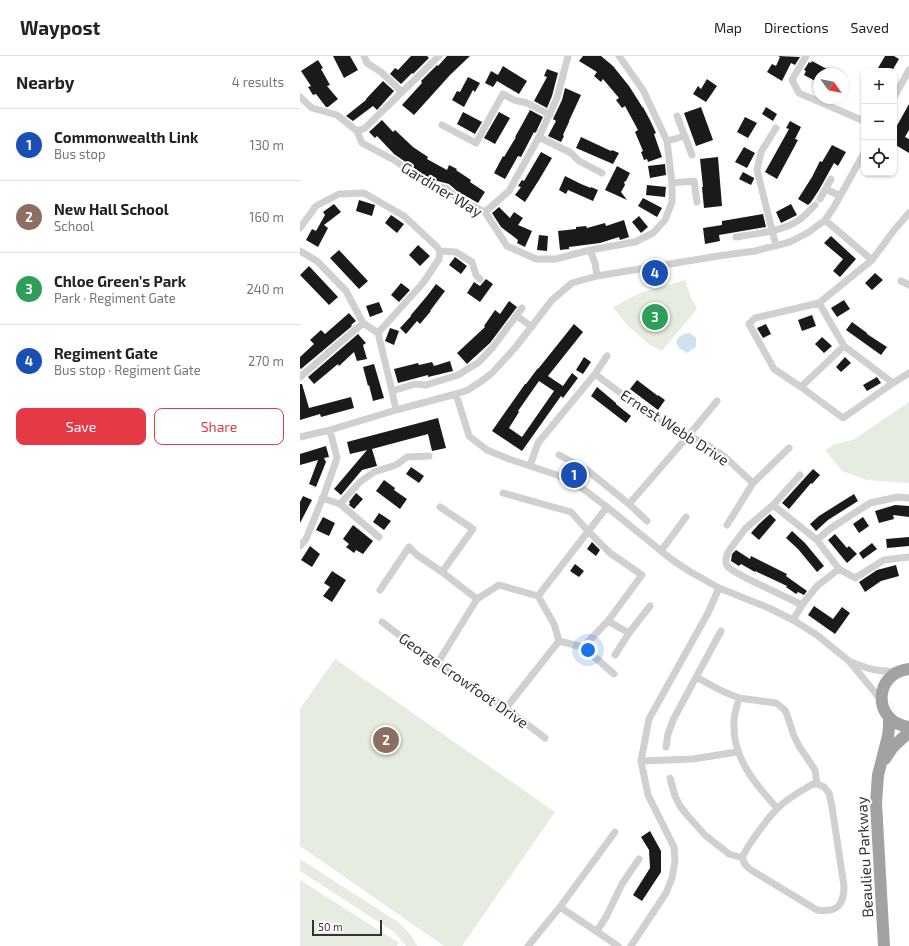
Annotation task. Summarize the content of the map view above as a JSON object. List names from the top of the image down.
{
  "streets": {
    "highway": ["Beaulieu Parkway"],
    "street": ["Gardiner Way", "Ernest Webb Drive", "George Crowfoot Drive"]
  },
  "scale_bar": "50 m",
  "north": "bottom right",
  "page": {
    "header": "Waypost",
    "nav": ["Map", "Directions", "Saved"],
    "heading": ["Nearby", "4 results"],
    "map_buttons": ["+", "−"],
    "list": [
      {
        "mark": "1",
        "name": "Commonwealth Link",
        "note": "Bus stop",
        "value": "130 m"
      },
      {
        "mark": "2",
        "name": "New Hall School",
        "note": "School",
        "value": "160 m"
      },
      {
        "mark": "3",
        "name": "Chloe Green's Park",
        "note": "Park · Regiment Gate",
        "value": "240 m"
      },
      {
        "mark": "4",
        "name": "Regiment Gate",
        "note": "Bus stop · Regiment Gate",
        "value": "270 m"
      }
    ],
    "pins": [
      "4",
      "3",
      "1",
      "2"
    ],
    "buttons": ["Save", "Share"],
    "scale": "50 m"
  }
}
